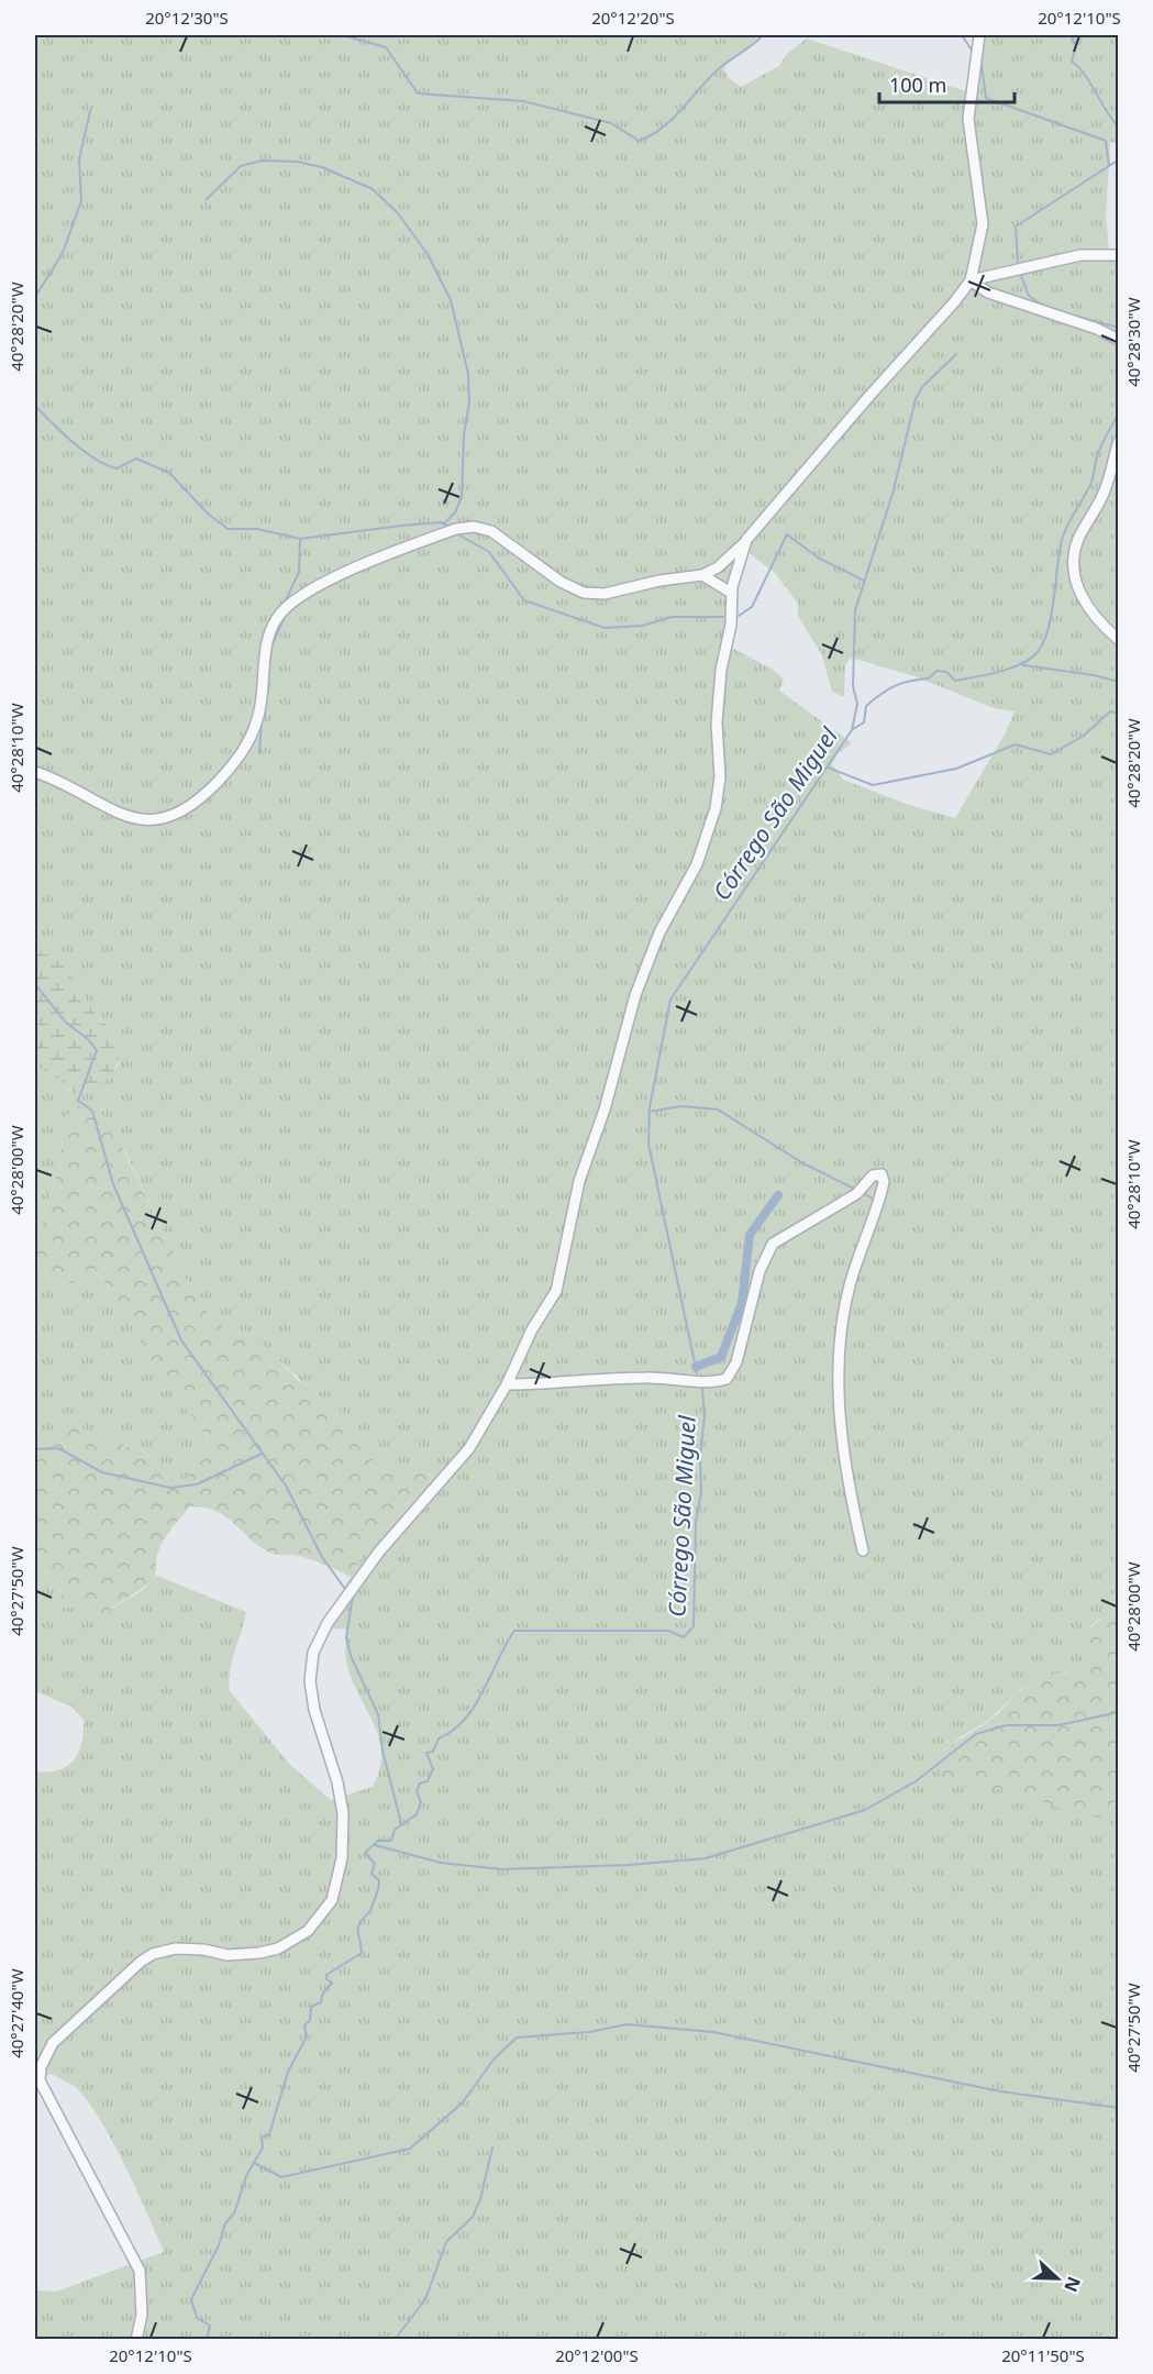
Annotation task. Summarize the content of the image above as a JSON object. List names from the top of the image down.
{
  "water": ["Córrego São Miguel"],
  "scale_bar": "100 m",
  "north": "right",
  "coordinates": [
    "20°12'30\"S",
    "20°12'20\"S",
    "20°12'10\"S",
    "40°28'20\"W",
    "40°28'30\"W",
    "40°28'10\"W",
    "40°28'00\"W",
    "40°27'50\"W",
    "40°27'40\"W",
    "20°12'00\"S",
    "20°11'50\"S"
  ]
}
